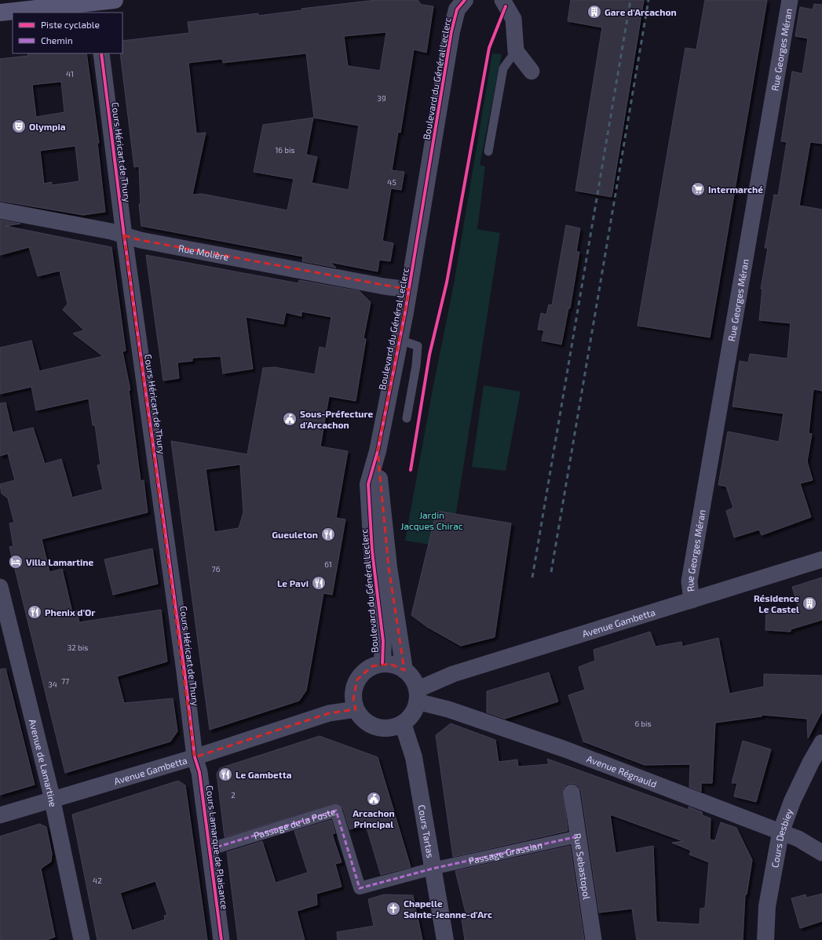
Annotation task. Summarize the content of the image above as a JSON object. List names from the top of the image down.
{
  "streets": {
    "street": [
      "Rue Georges Méran",
      "Boulevard du Général Leclerc",
      "Cours Héricart de Thury",
      "Rue Molière",
      "Avenue Gambetta",
      "Avenue de Lamartine",
      "Avenue Régnauld",
      "Passage de la Poste",
      "Cours Tartas",
      "Cours Desbiey",
      "Cours Lamarque de Plaisance",
      "Passage Grassian",
      "Rue Sebastopol"
    ]
  },
  "crossings": [
    ["Rue Georges Méran", "Avenue Gambetta"],
    ["Boulevard du Général Leclerc", "Rue Molière"],
    ["Boulevard du Général Leclerc", "Avenue Gambetta"],
    ["Boulevard du Général Leclerc", "Avenue Régnauld"],
    ["Boulevard du Général Leclerc", "Cours Tartas"],
    ["Cours Héricart de Thury", "Rue Molière"],
    ["Cours Héricart de Thury", "Avenue Gambetta"],
    ["Cours Héricart de Thury", "Cours Lamarque de Plaisance"],
    ["Avenue Gambetta", "Avenue de Lamartine"],
    ["Avenue Gambetta", "Avenue Régnauld"],
    ["Avenue Gambetta", "Cours Tartas"],
    ["Avenue Gambetta", "Cours Lamarque de Plaisance"],
    ["Avenue Régnauld", "Cours Tartas"],
    ["Avenue Régnauld", "Cours Desbiey"],
    ["Passage de la Poste", "Cours Tartas"],
    ["Passage de la Poste", "Cours Lamarque de Plaisance"],
    ["Passage de la Poste", "Passage Grassian"],
    ["Cours Tartas", "Passage Grassian"],
    ["Passage Grassian", "Rue Sebastopol"]
  ],
  "parks": ["Jardin Jacques Chirac"],
  "places": {
    "building": ["Gare d'Arcachon", "Résidence Le Castel"],
    "theatre": ["Olympia"],
    "supermarket": ["Intermarché"],
    "public building": ["Sous-Préfecture d'Arcachon", "Arcachon Principal"],
    "restaurant": [
      "Gueuleton",
      "Le Pavi",
      "Phenix d'Or",
      "Le Gambetta"
    ],
    "hotel": ["Villa Lamartine"],
    "church": ["Chapelle Sainte-Jeanne-d'Arc"]
  },
  "house_numbers": [
    "41",
    "39",
    "16 bis",
    "45",
    "61",
    "76",
    "32 bis",
    "77",
    "34",
    "6 bis",
    "2",
    "42"
  ],
  "legend": ["Piste cyclable", "Chemin"]
}
